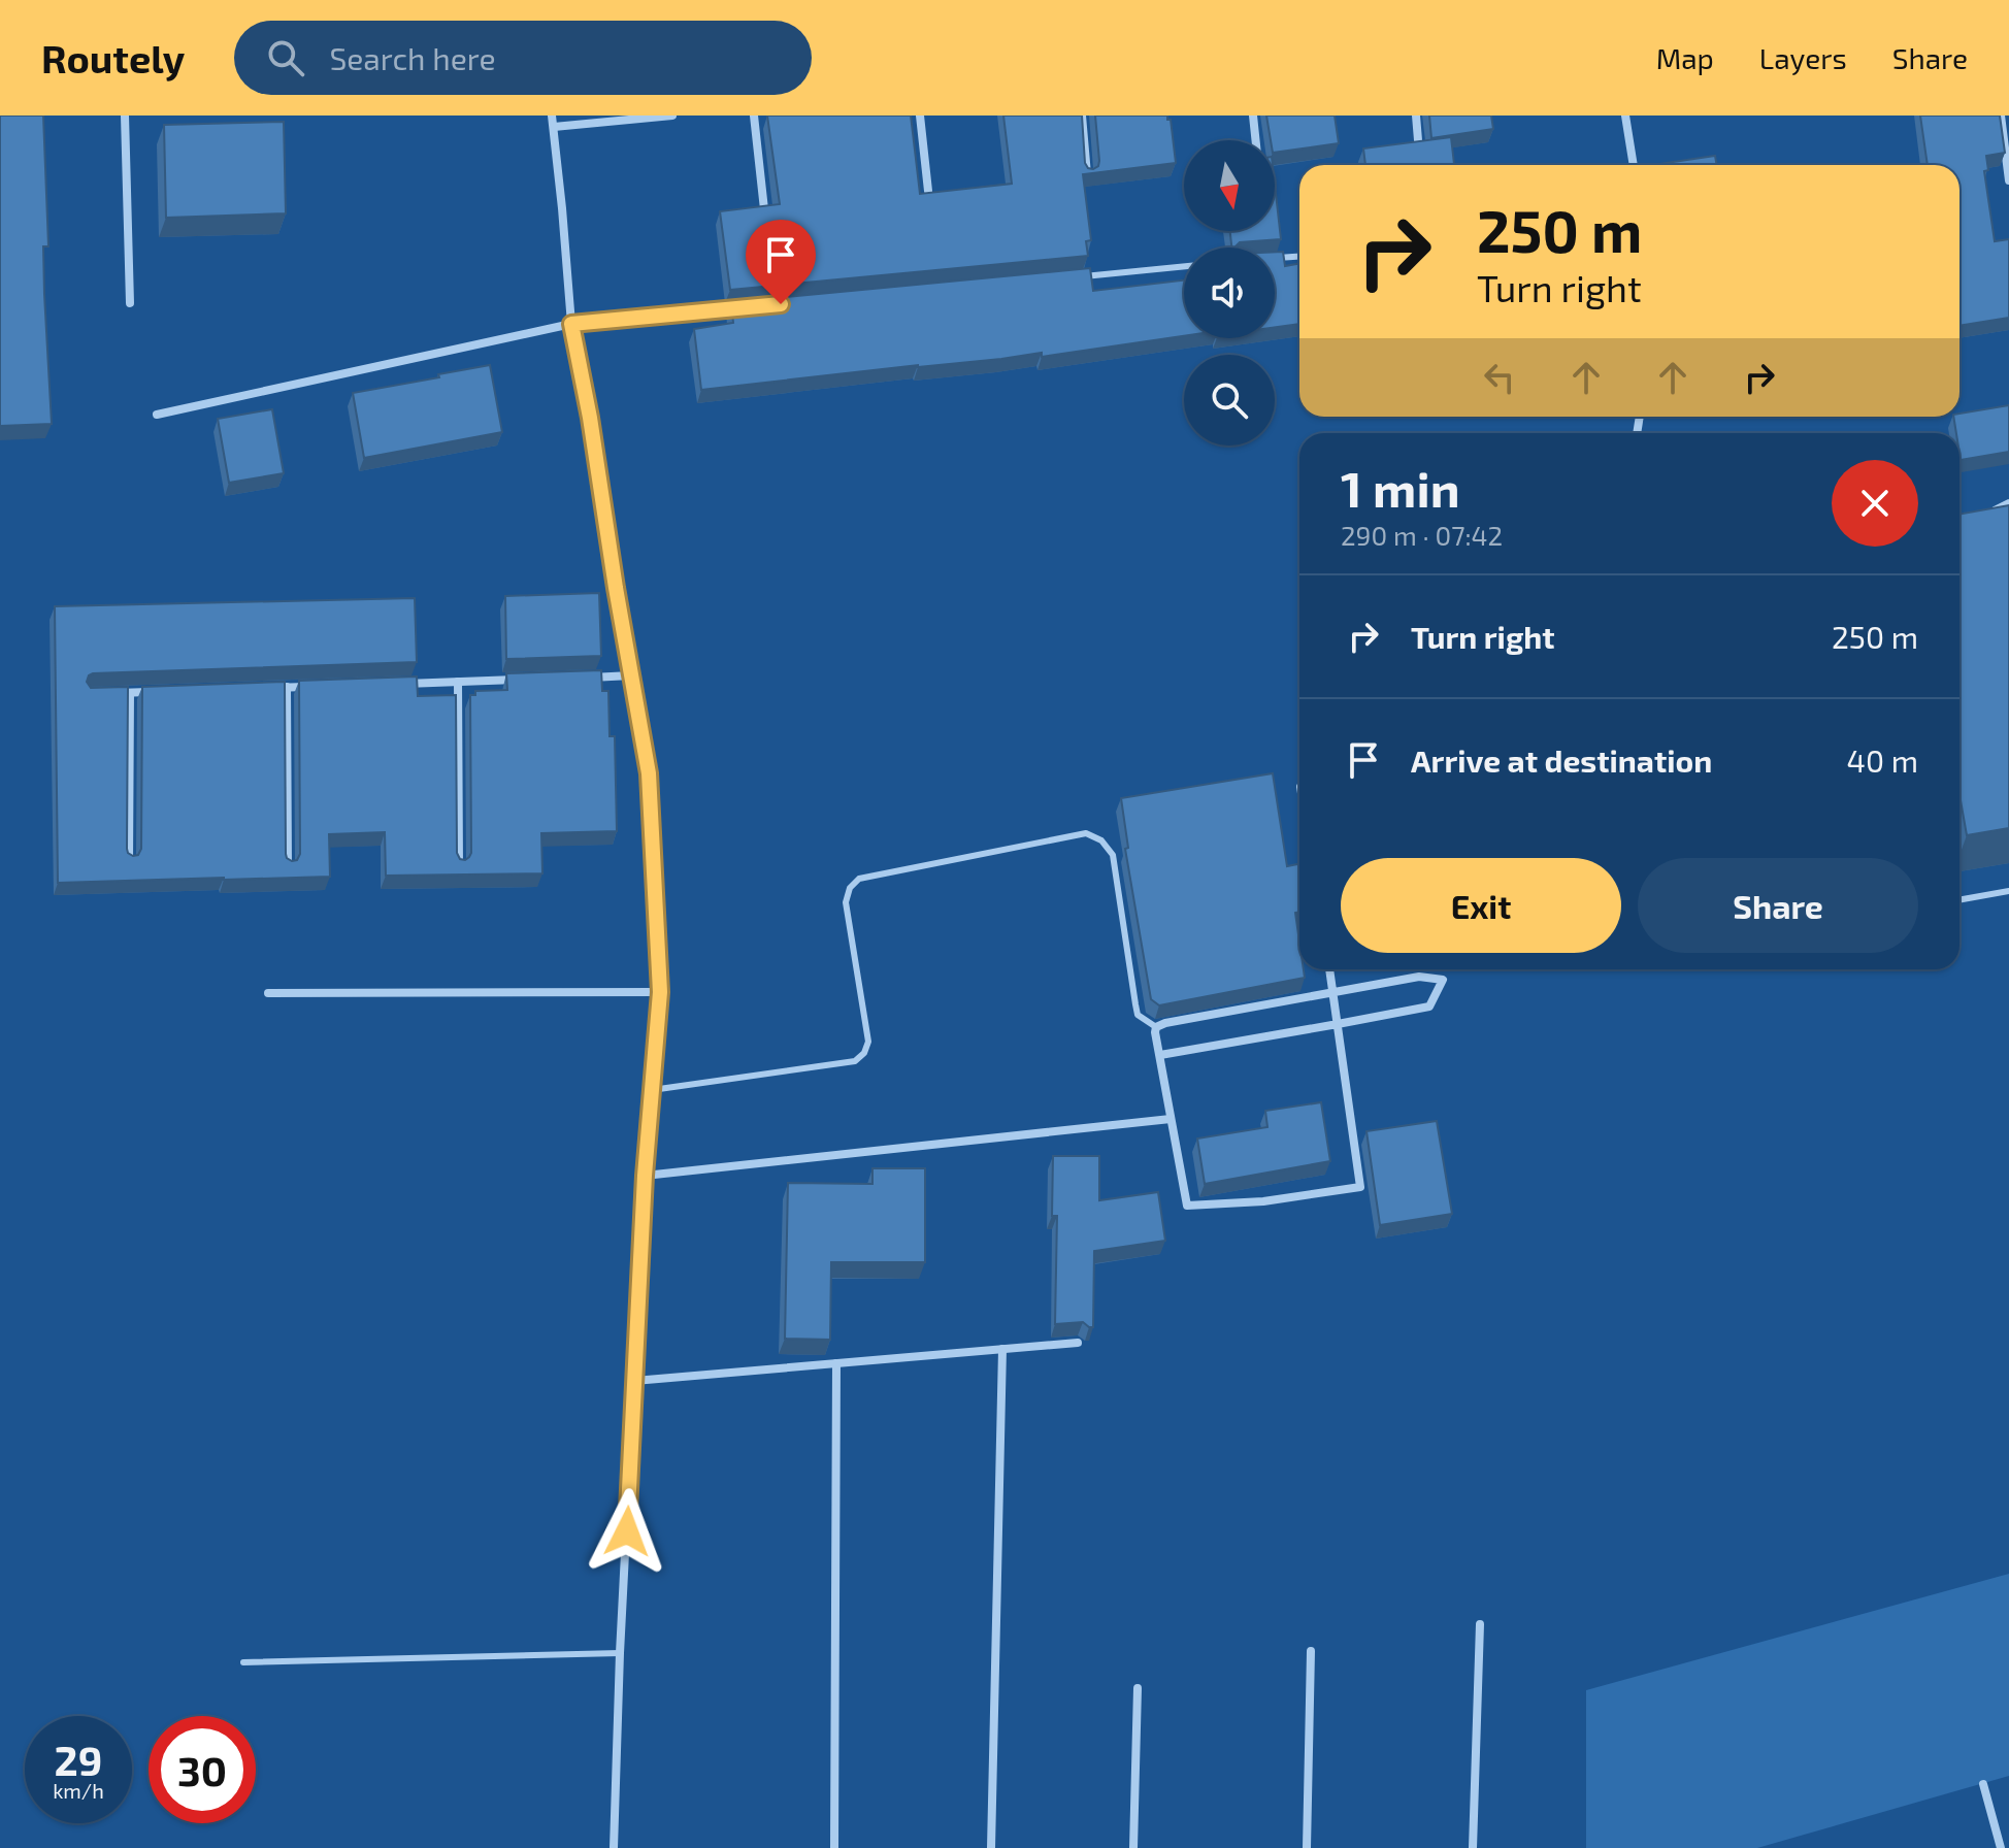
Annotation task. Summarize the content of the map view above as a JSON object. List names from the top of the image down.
{
  "north": "bottom",
  "page": {
    "header": "Routely",
    "search": "Search here",
    "nav": ["Map", "Layers", "Share"],
    "turn": ["250 m", "Turn right"],
    "heading": ["1 min", "290 m · 07:42"],
    "list": [
      {
        "name": "Turn right",
        "value": "250 m"
      },
      {
        "name": "Arrive at destination",
        "value": "40 m"
      }
    ],
    "buttons": ["Exit", "Share"],
    "speed": "29 km/h",
    "limit": "30"
  }
}
